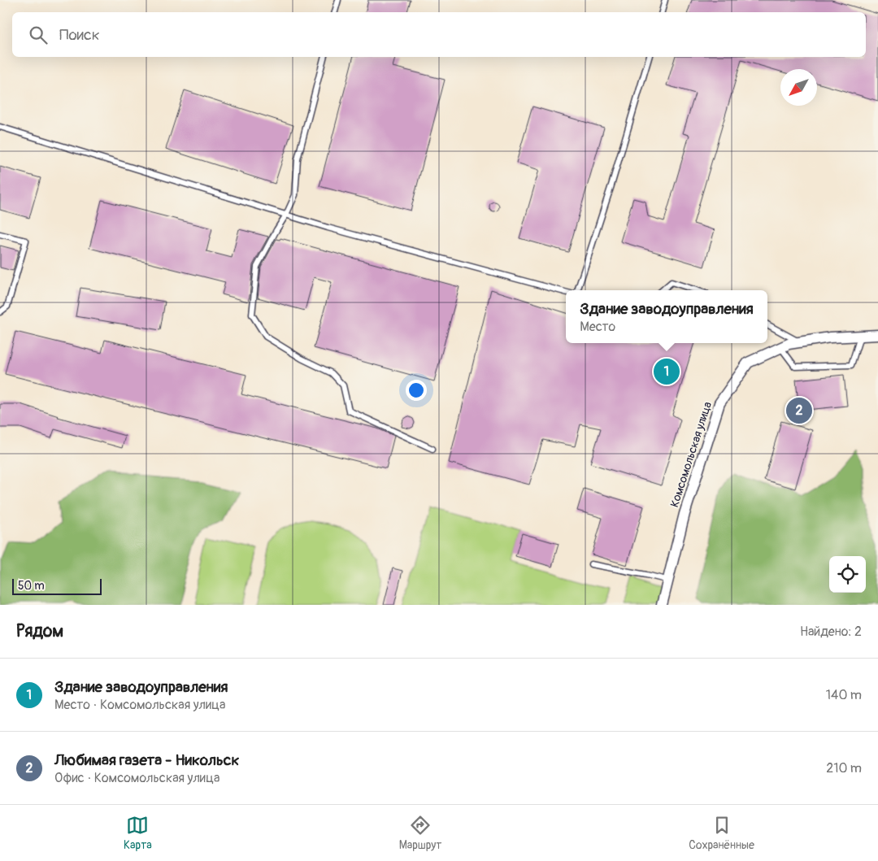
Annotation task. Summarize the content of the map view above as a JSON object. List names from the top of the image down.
{
  "streets": {
    "street": ["Комсомольская улица"]
  },
  "scale_bar": "50 m",
  "north": "bottom left",
  "page": {
    "search": "Поиск",
    "popup": ["Здание заводоуправления", "Место"],
    "pins": ["1", "2"],
    "scale": "50 m",
    "heading": ["Рядом", "Найдено: 2"],
    "list": [
      {
        "mark": "1",
        "name": "Здание заводоуправления",
        "note": "Место · Комсомольская улица",
        "value": "140 m"
      },
      {
        "mark": "2",
        "name": "Любимая газета - Никольск",
        "note": "Офис · Комсомольская улица",
        "value": "210 m"
      }
    ],
    "nav": ["Карта", "Маршрут", "Сохранённые"]
  }
}
